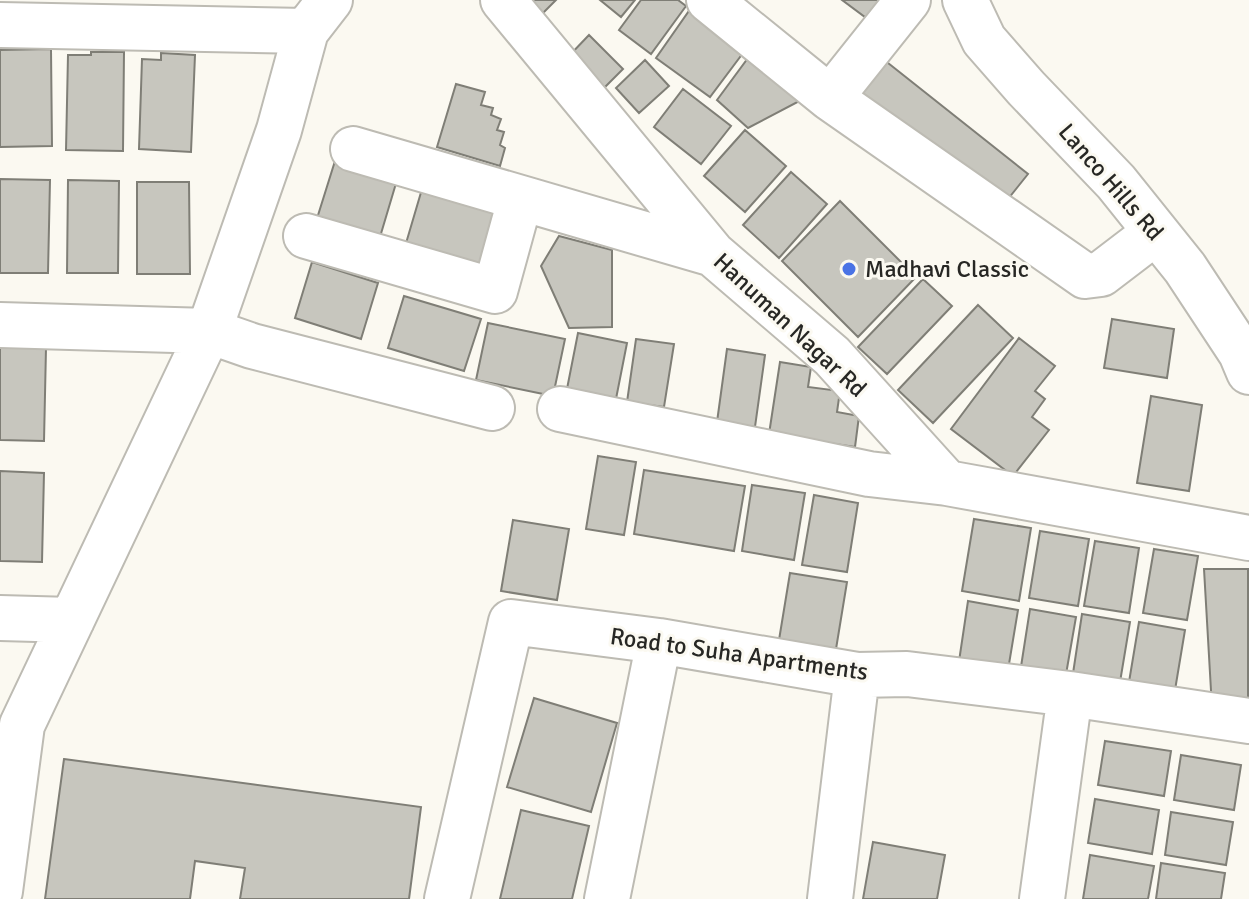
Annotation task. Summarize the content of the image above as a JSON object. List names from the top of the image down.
{
  "streets": {
    "street": ["Lanco Hills Rd", "Hanuman Nagar Rd", "Road to Suha Apartments"]
  },
  "places": ["Madhavi Classic"]
}
